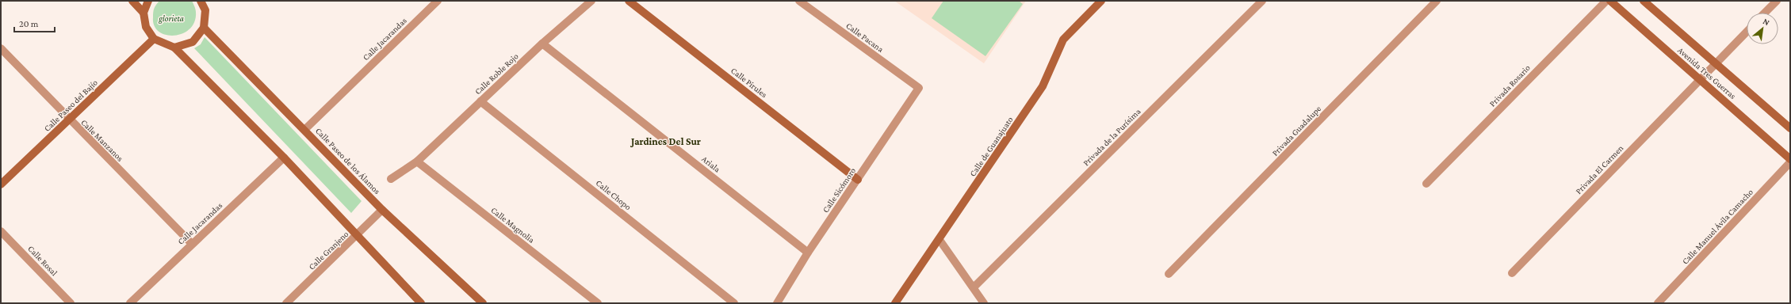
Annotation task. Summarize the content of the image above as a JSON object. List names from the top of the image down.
{
  "streets": {
    "main road": [
      "Avenida Tres Guerras",
      "Calle Pirules",
      "Calle Paseo del Bajío",
      "Calle de Guanajuato",
      "Calle Paseo de los Álamos"
    ],
    "street": [
      "Calle Pacana",
      "Calle Jacarandas",
      "Calle Roble Rojo",
      "Privada Rosario",
      "Privada Guadalupe",
      "Privada de la Purísima",
      "Calle Manzanos",
      "Ariala",
      "Privada El Carmen",
      "Calle Sicómoro",
      "Calle Chopo",
      "Calle Magnolia",
      "Calle Manuel Ávila Camacho",
      "Calle Granjeno",
      "Calle Rosal"
    ]
  },
  "crossings": [
    ["Calle Pacana", "Calle Sicómoro"],
    ["Calle Jacarandas", "Calle Manzanos"],
    ["Calle Jacarandas", "Calle Paseo de los Álamos"],
    ["Avenida Tres Guerras", "Privada El Carmen"],
    ["Calle Roble Rojo", "Ariala"],
    ["Calle Roble Rojo", "Calle Chopo"],
    ["Calle Roble Rojo", "Calle Magnolia"],
    ["Calle Pirules", "Calle Sicómoro"],
    ["Calle Paseo del Bajío", "Calle Manzanos"],
    ["Calle Paseo de los Álamos", "Calle Granjeno"],
    ["Ariala", "Calle Sicómoro"]
  ],
  "districts": ["Jardines Del Sur"],
  "parks": ["glorieta"],
  "scale_bar": "20 m",
  "north": "top right"
}
